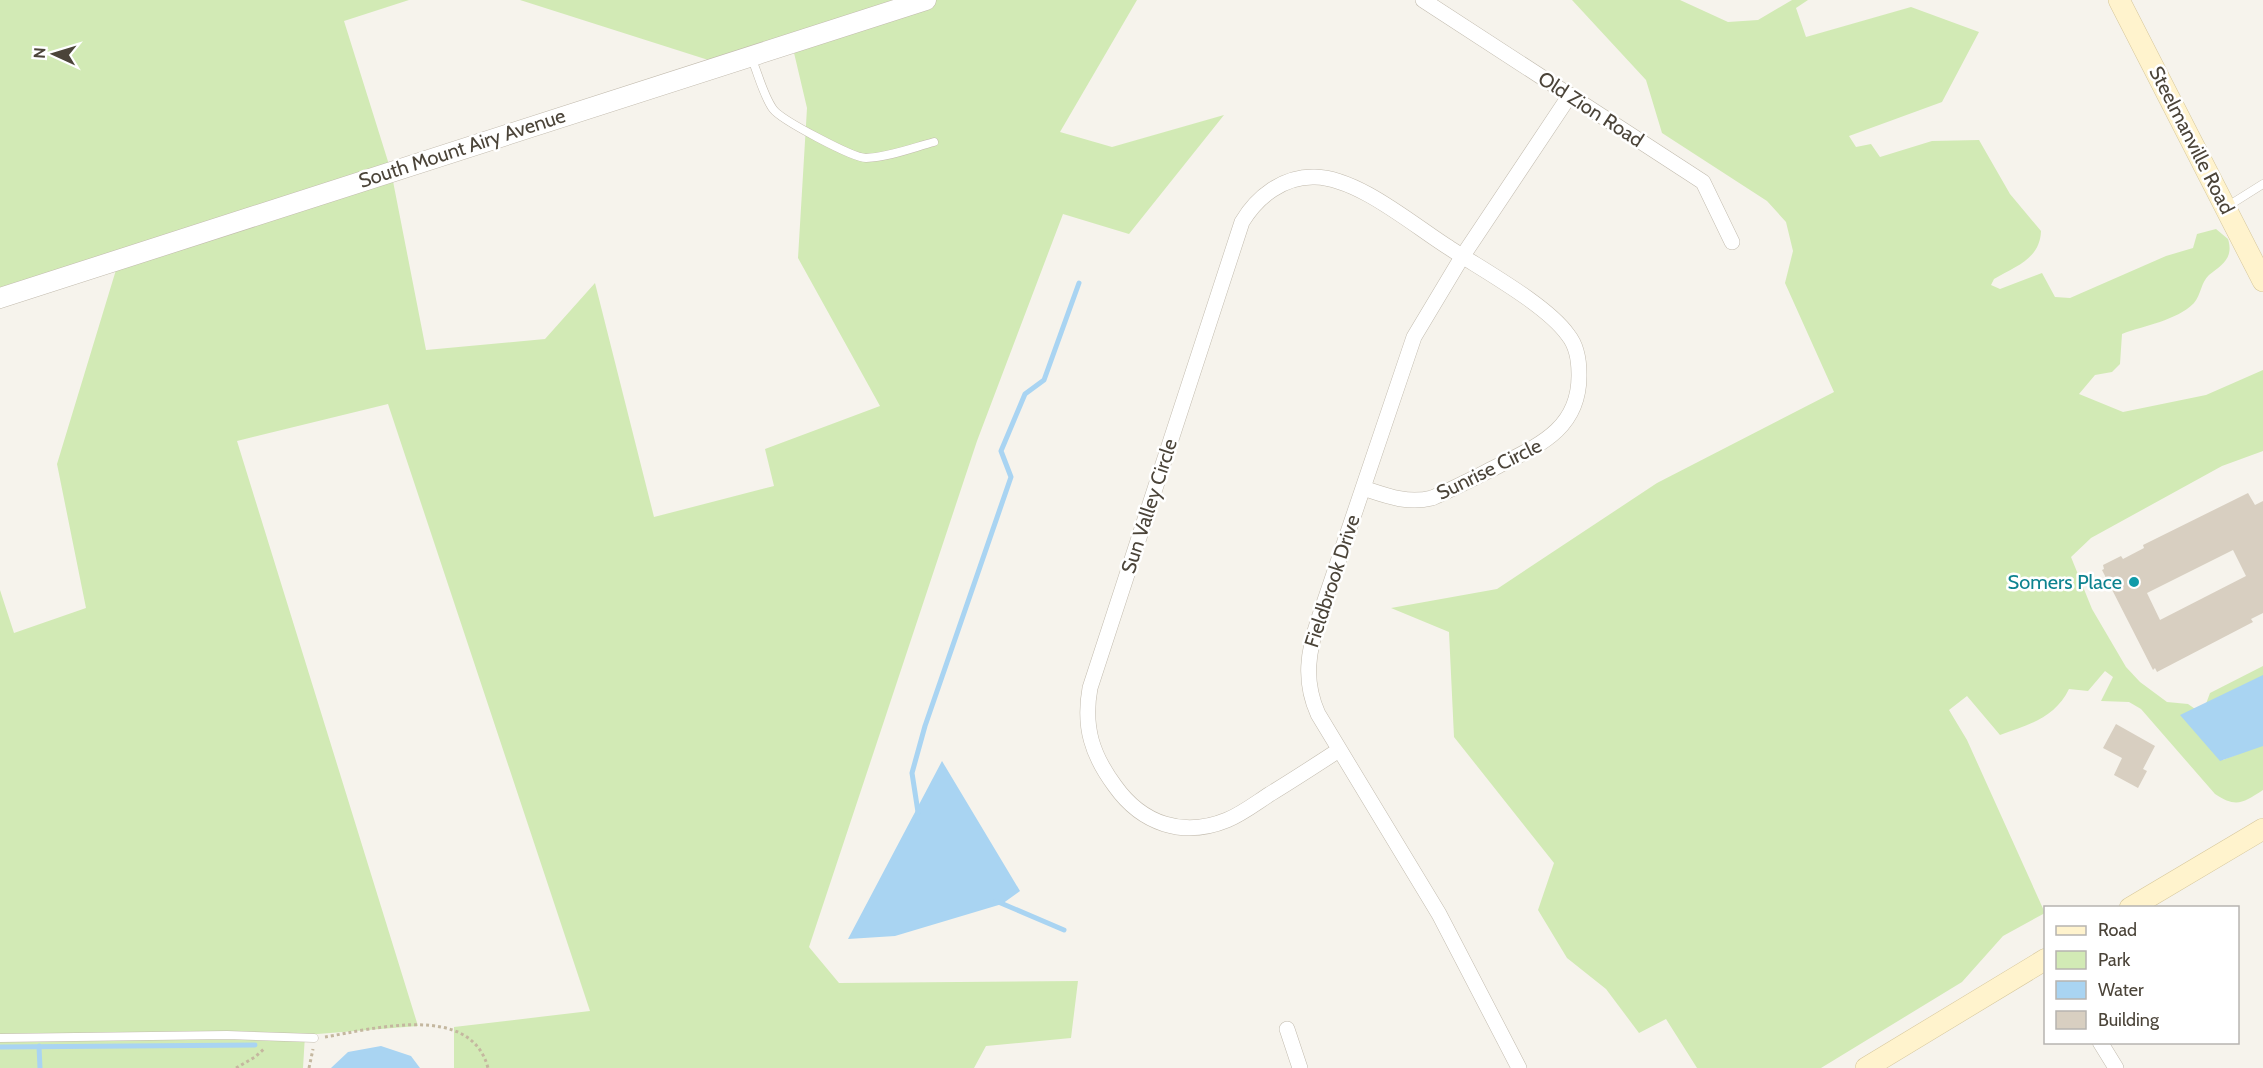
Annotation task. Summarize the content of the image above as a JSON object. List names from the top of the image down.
{
  "streets": {
    "main road": ["Steelmanville Road"],
    "street": [
      "Old Zion Road",
      "South Mount Airy Avenue",
      "Sunrise Circle",
      "Sun Valley Circle",
      "Fieldbrook Drive"
    ]
  },
  "crossings": [
    ["Old Zion Road", "Fieldbrook Drive"],
    ["Sunrise Circle", "Sun Valley Circle"],
    ["Sunrise Circle", "Fieldbrook Drive"],
    ["Sun Valley Circle", "Fieldbrook Drive"]
  ],
  "places": ["Somers Place"],
  "legend": [
    "Road",
    "Park",
    "Water",
    "Building"
  ],
  "north": "left"
}
